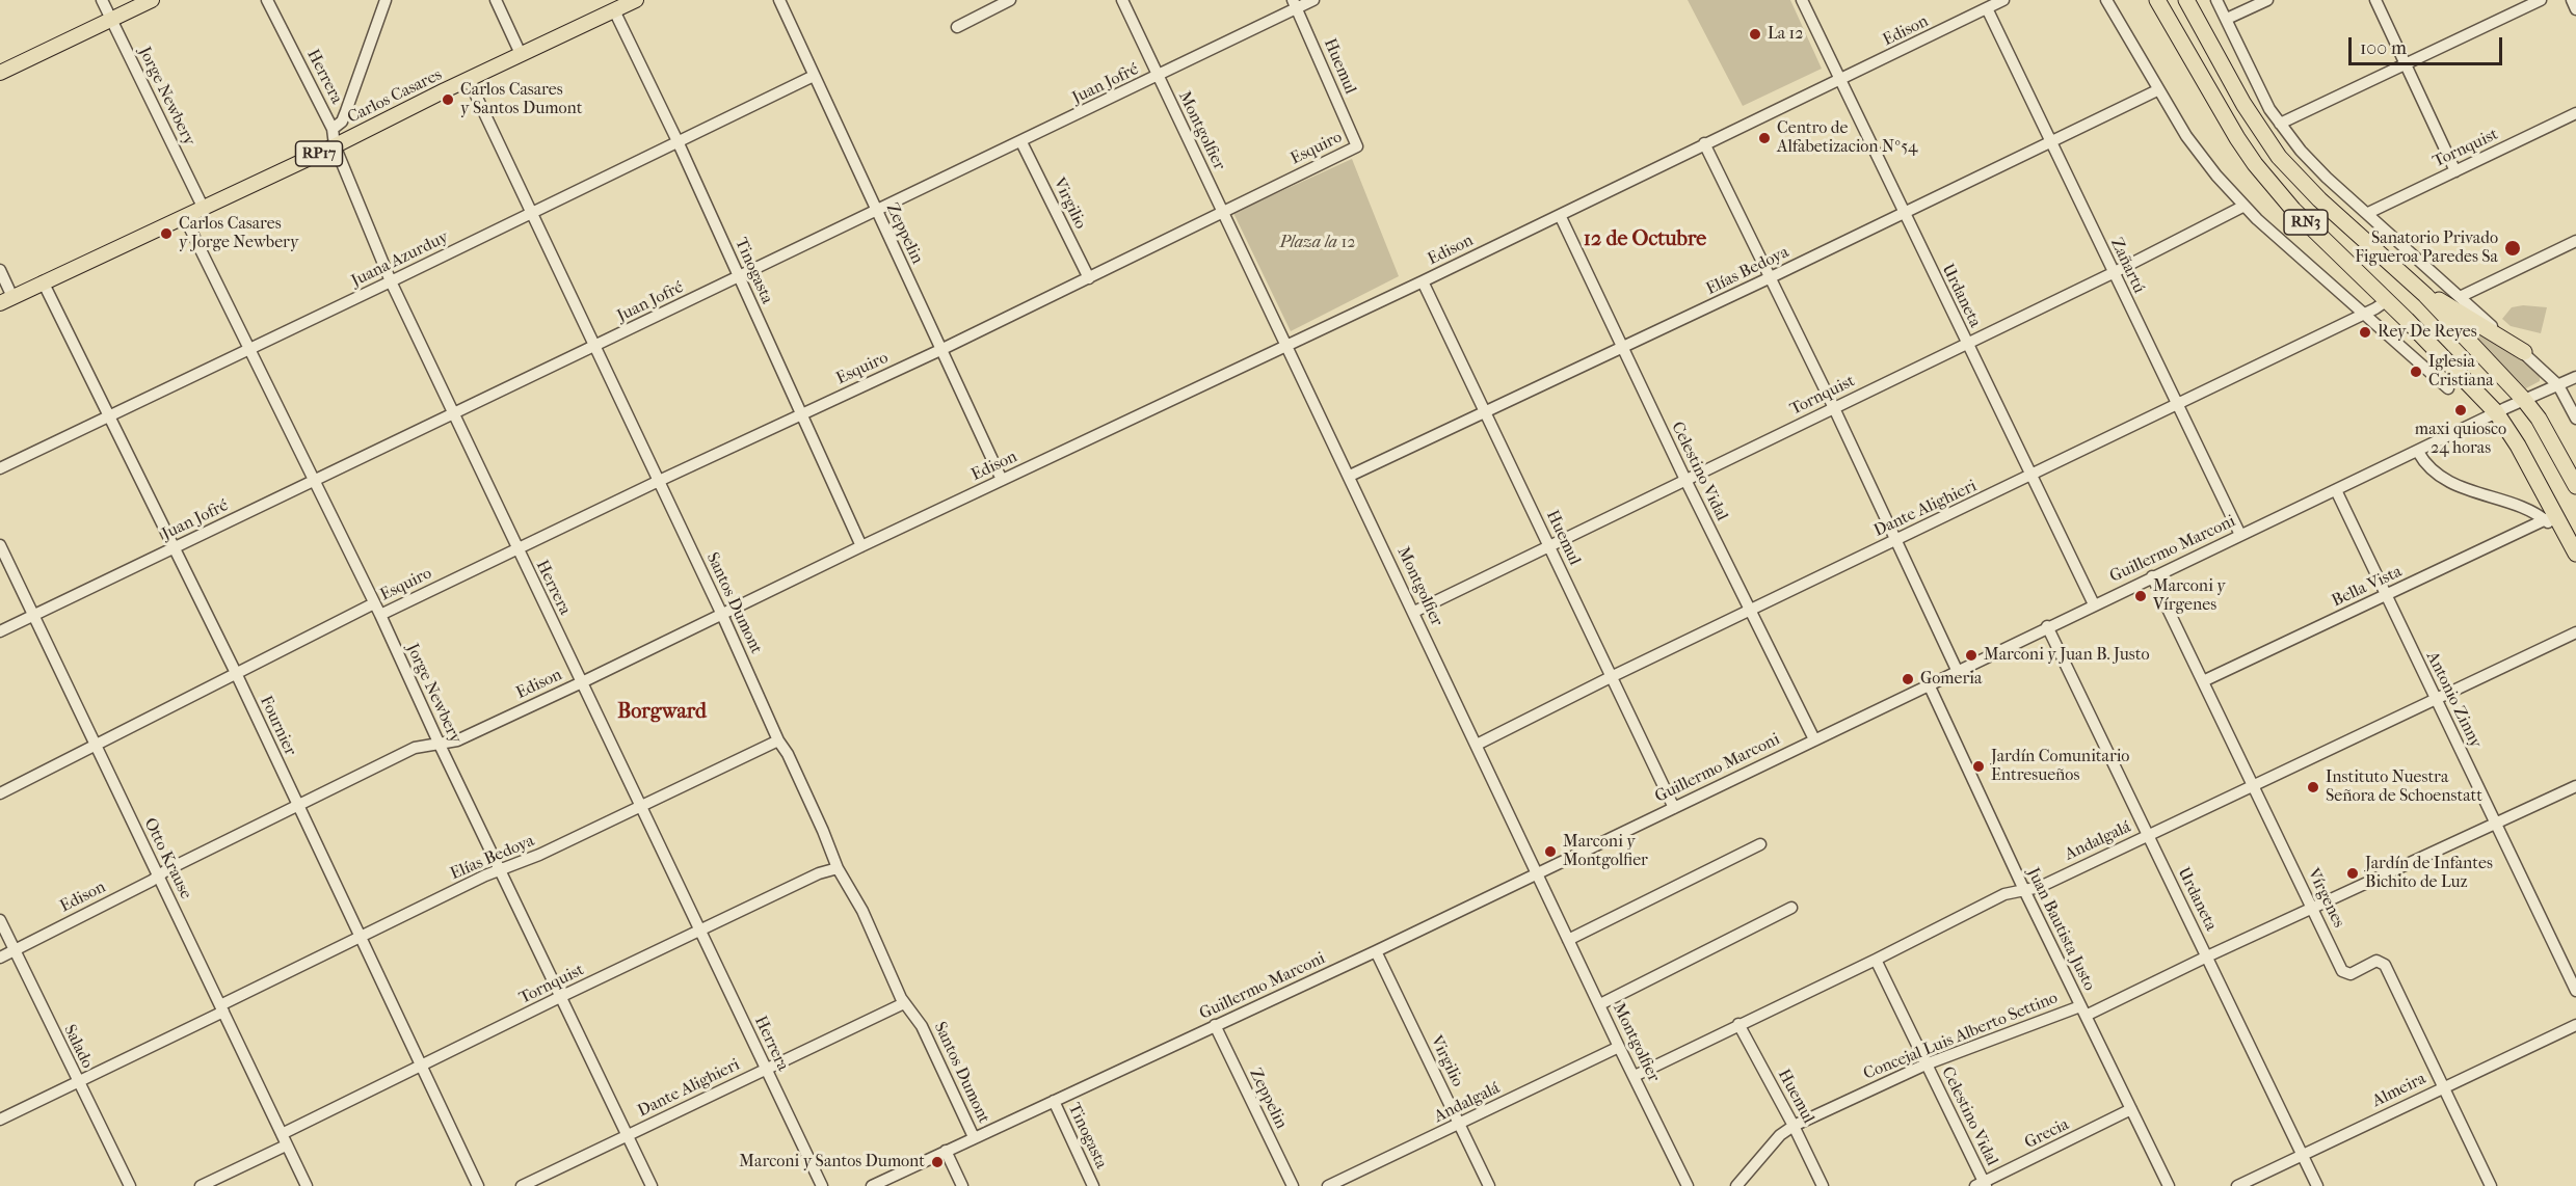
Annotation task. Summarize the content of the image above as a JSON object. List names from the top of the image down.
{
  "streets": {
    "highway": ["RN3"],
    "main road": ["Carlos Casares", "RP17"],
    "street": [
      "Edison",
      "Huemul",
      "Herrera",
      "Juan Jofré",
      "Jorge Newbery",
      "Montgolfier",
      "Esquiro",
      "Tornquist",
      "Virgilio",
      "Zeppelin",
      "Juana Azurduy",
      "Zañartú",
      "Tinogasta",
      "Elías Bedoya",
      "Urdaneta",
      "Celestino Vidal",
      "Dante Alighieri",
      "Guillermo Marconi",
      "Bella Vista",
      "Santos Dumont",
      "Antonio Zinny",
      "Fournier",
      "Andalgalá",
      "Otto Krause",
      "Vírgenes",
      "Juan Bautista Justo",
      "Concejal Luis Alberto Settino",
      "Salado",
      "Almeira",
      "Grecia"
    ]
  },
  "crossings": [
    ["Edison", "Huemul"],
    ["Edison", "Herrera"],
    ["Edison", "Jorge Newbery"],
    ["Edison", "Montgolfier"],
    ["Edison", "Zeppelin"],
    ["Edison", "Zañartú"],
    ["Edison", "Tinogasta"],
    ["Edison", "Urdaneta"],
    ["Edison", "Celestino Vidal"],
    ["Edison", "Santos Dumont"],
    ["Edison", "Fournier"],
    ["Edison", "Otto Krause"],
    ["Edison", "Salado"],
    ["Huemul", "Juan Jofré"],
    ["Huemul", "Esquiro"],
    ["Huemul", "Tornquist"],
    ["Huemul", "Elías Bedoya"],
    ["Huemul", "Dante Alighieri"],
    ["Huemul", "Guillermo Marconi"],
    ["Huemul", "Andalgalá"],
    ["Huemul", "Concejal Luis Alberto Settino"],
    ["Herrera", "Juan Jofré"],
    ["Herrera", "Carlos Casares"],
    ["Herrera", "Esquiro"],
    ["Herrera", "Tornquist"],
    ["Herrera", "Juana Azurduy"],
    ["Herrera", "Elías Bedoya"],
    ["Herrera", "Dante Alighieri"],
    ["Juan Jofré", "Jorge Newbery"],
    ["Juan Jofré", "Montgolfier"],
    ["Juan Jofré", "Virgilio"],
    ["Juan Jofré", "Zeppelin"],
    ["Juan Jofré", "Tinogasta"],
    ["Juan Jofré", "Santos Dumont"],
    ["Juan Jofré", "Fournier"],
    ["Juan Jofré", "Otto Krause"],
    ["Jorge Newbery", "Carlos Casares"],
    ["Jorge Newbery", "Esquiro"],
    ["Jorge Newbery", "Tornquist"],
    ["Jorge Newbery", "Juana Azurduy"],
    ["Jorge Newbery", "Elías Bedoya"],
    ["Jorge Newbery", "Dante Alighieri"],
    ["Carlos Casares", "Tinogasta"],
    ["Carlos Casares", "Santos Dumont"],
    ["Carlos Casares", "Fournier"],
    ["Montgolfier", "Esquiro"],
    ["Montgolfier", "Tornquist"],
    ["Montgolfier", "Elías Bedoya"],
    ["Montgolfier", "Dante Alighieri"],
    ["Montgolfier", "Guillermo Marconi"],
    ["Montgolfier", "Andalgalá"],
    ["Esquiro", "Virgilio"],
    ["Esquiro", "Zeppelin"],
    ["Esquiro", "Tinogasta"],
    ["Esquiro", "Santos Dumont"],
    ["Esquiro", "Fournier"],
    ["Esquiro", "Otto Krause"],
    ["Tornquist", "Zañartú"],
    ["Tornquist", "Urdaneta"],
    ["Tornquist", "Celestino Vidal"],
    ["Tornquist", "Santos Dumont"],
    ["Tornquist", "Fournier"],
    ["Tornquist", "Otto Krause"],
    ["Virgilio", "Guillermo Marconi"],
    ["Virgilio", "Andalgalá"],
    ["RN3", "Dante Alighieri"],
    ["RN3", "Guillermo Marconi"],
    ["Zeppelin", "Juana Azurduy"],
    ["Zeppelin", "Guillermo Marconi"],
    ["Juana Azurduy", "Tinogasta"],
    ["Juana Azurduy", "Santos Dumont"],
    ["Juana Azurduy", "Fournier"],
    ["Zañartú", "Elías Bedoya"],
    ["Zañartú", "Dante Alighieri"],
    ["Zañartú", "Guillermo Marconi"],
    ["Tinogasta", "Guillermo Marconi"],
    ["Elías Bedoya", "Urdaneta"],
    ["Elías Bedoya", "Celestino Vidal"],
    ["Elías Bedoya", "Santos Dumont"],
    ["Elías Bedoya", "Fournier"],
    ["Elías Bedoya", "Otto Krause"],
    ["Elías Bedoya", "Salado"],
    ["Urdaneta", "Dante Alighieri"],
    ["Urdaneta", "Guillermo Marconi"],
    ["Urdaneta", "Andalgalá"],
    ["Urdaneta", "Concejal Luis Alberto Settino"],
    ["Urdaneta", "Almeira"],
    ["Celestino Vidal", "Dante Alighieri"],
    ["Celestino Vidal", "Guillermo Marconi"],
    ["Celestino Vidal", "Andalgalá"],
    ["Celestino Vidal", "Concejal Luis Alberto Settino"],
    ["Celestino Vidal", "Grecia"],
    ["Dante Alighieri", "Santos Dumont"],
    ["Guillermo Marconi", "Santos Dumont"],
    ["Guillermo Marconi", "Antonio Zinny"],
    ["Guillermo Marconi", "Vírgenes"],
    ["Guillermo Marconi", "Juan Bautista Justo"],
    ["Bella Vista", "Antonio Zinny"],
    ["Bella Vista", "Vírgenes"],
    ["Antonio Zinny", "Andalgalá"],
    ["Antonio Zinny", "Concejal Luis Alberto Settino"],
    ["Andalgalá", "Vírgenes"],
    ["Andalgalá", "Juan Bautista Justo"],
    ["Vírgenes", "Concejal Luis Alberto Settino"],
    ["Vírgenes", "Almeira"],
    ["Juan Bautista Justo", "Concejal Luis Alberto Settino"],
    ["Juan Bautista Justo", "Grecia"]
  ],
  "districts": ["12 de Octubre", "Borgward"],
  "parks": ["Plaza la 12"],
  "places": [
    "La 12",
    "Carlos Casares y Santos Dumont",
    "Centro de Alfabetizacion Nº54",
    "Carlos Casares y Jorge Newbery",
    "Sanatorio Privado Figueroa Paredes Sa",
    "Rey De Reyes",
    "Iglesia Cristiana",
    "maxi quiosco 24 horas",
    "Marconi y Vírgenes",
    "Marconi y Juan B. Justo",
    "Gomeria",
    "Jardín Comunitario Entresueños",
    "Instituto Nuestra Señora de Schoenstatt",
    "Marconi y Montgolfier",
    "Jardín de Infantes Bichito de Luz",
    "Marconi y Santos Dumont"
  ],
  "scale_bar": "100 m"
}
